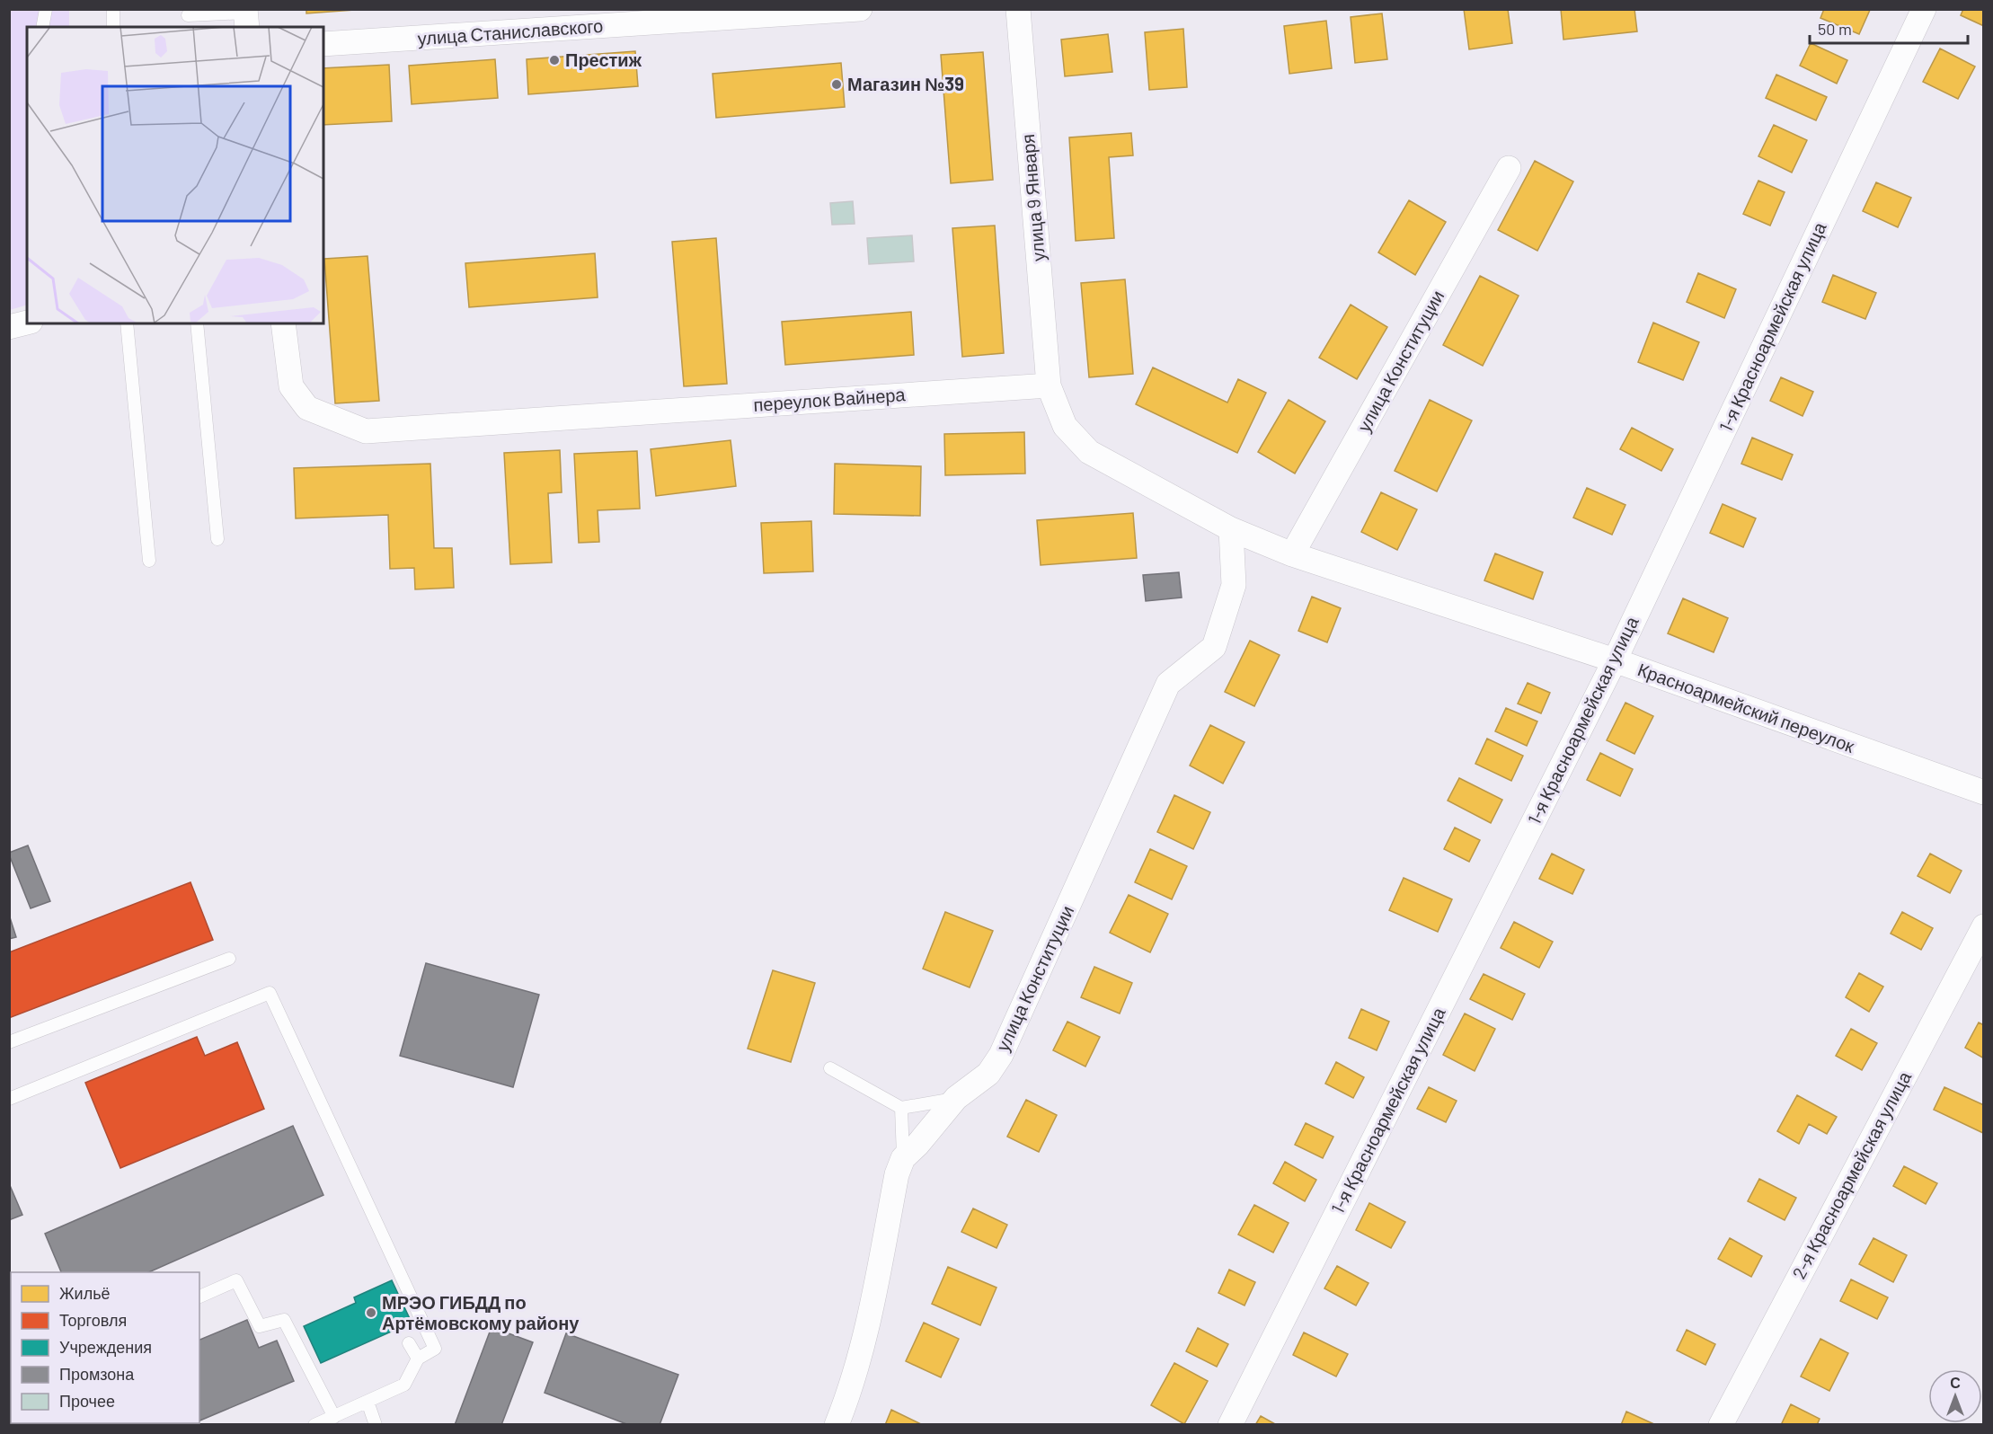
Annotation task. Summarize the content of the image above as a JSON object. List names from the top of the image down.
{
  "streets": {
    "street": [
      "улица Станиславского",
      "улица 9 Января",
      "1-я Красноармейская улица",
      "улица Конституции",
      "переулок Вайнера",
      "Красноармейский переулок",
      "2-я Красноармейская улица"
    ]
  },
  "crossings": [
    ["улица 9 Января", "переулок Вайнера"],
    ["1-я Красноармейская улица", "Красноармейский переулок"],
    ["улица Конституции", "Красноармейский переулок"]
  ],
  "places": ["Престиж", "Магазин №39", "МРЭО ГИБДД по Артёмовскому району"],
  "legend": [
    "Жильё",
    "Торговля",
    "Учреждения",
    "Промзона",
    "Прочее"
  ],
  "scale_bar": "50 m",
  "north": "top"
}
